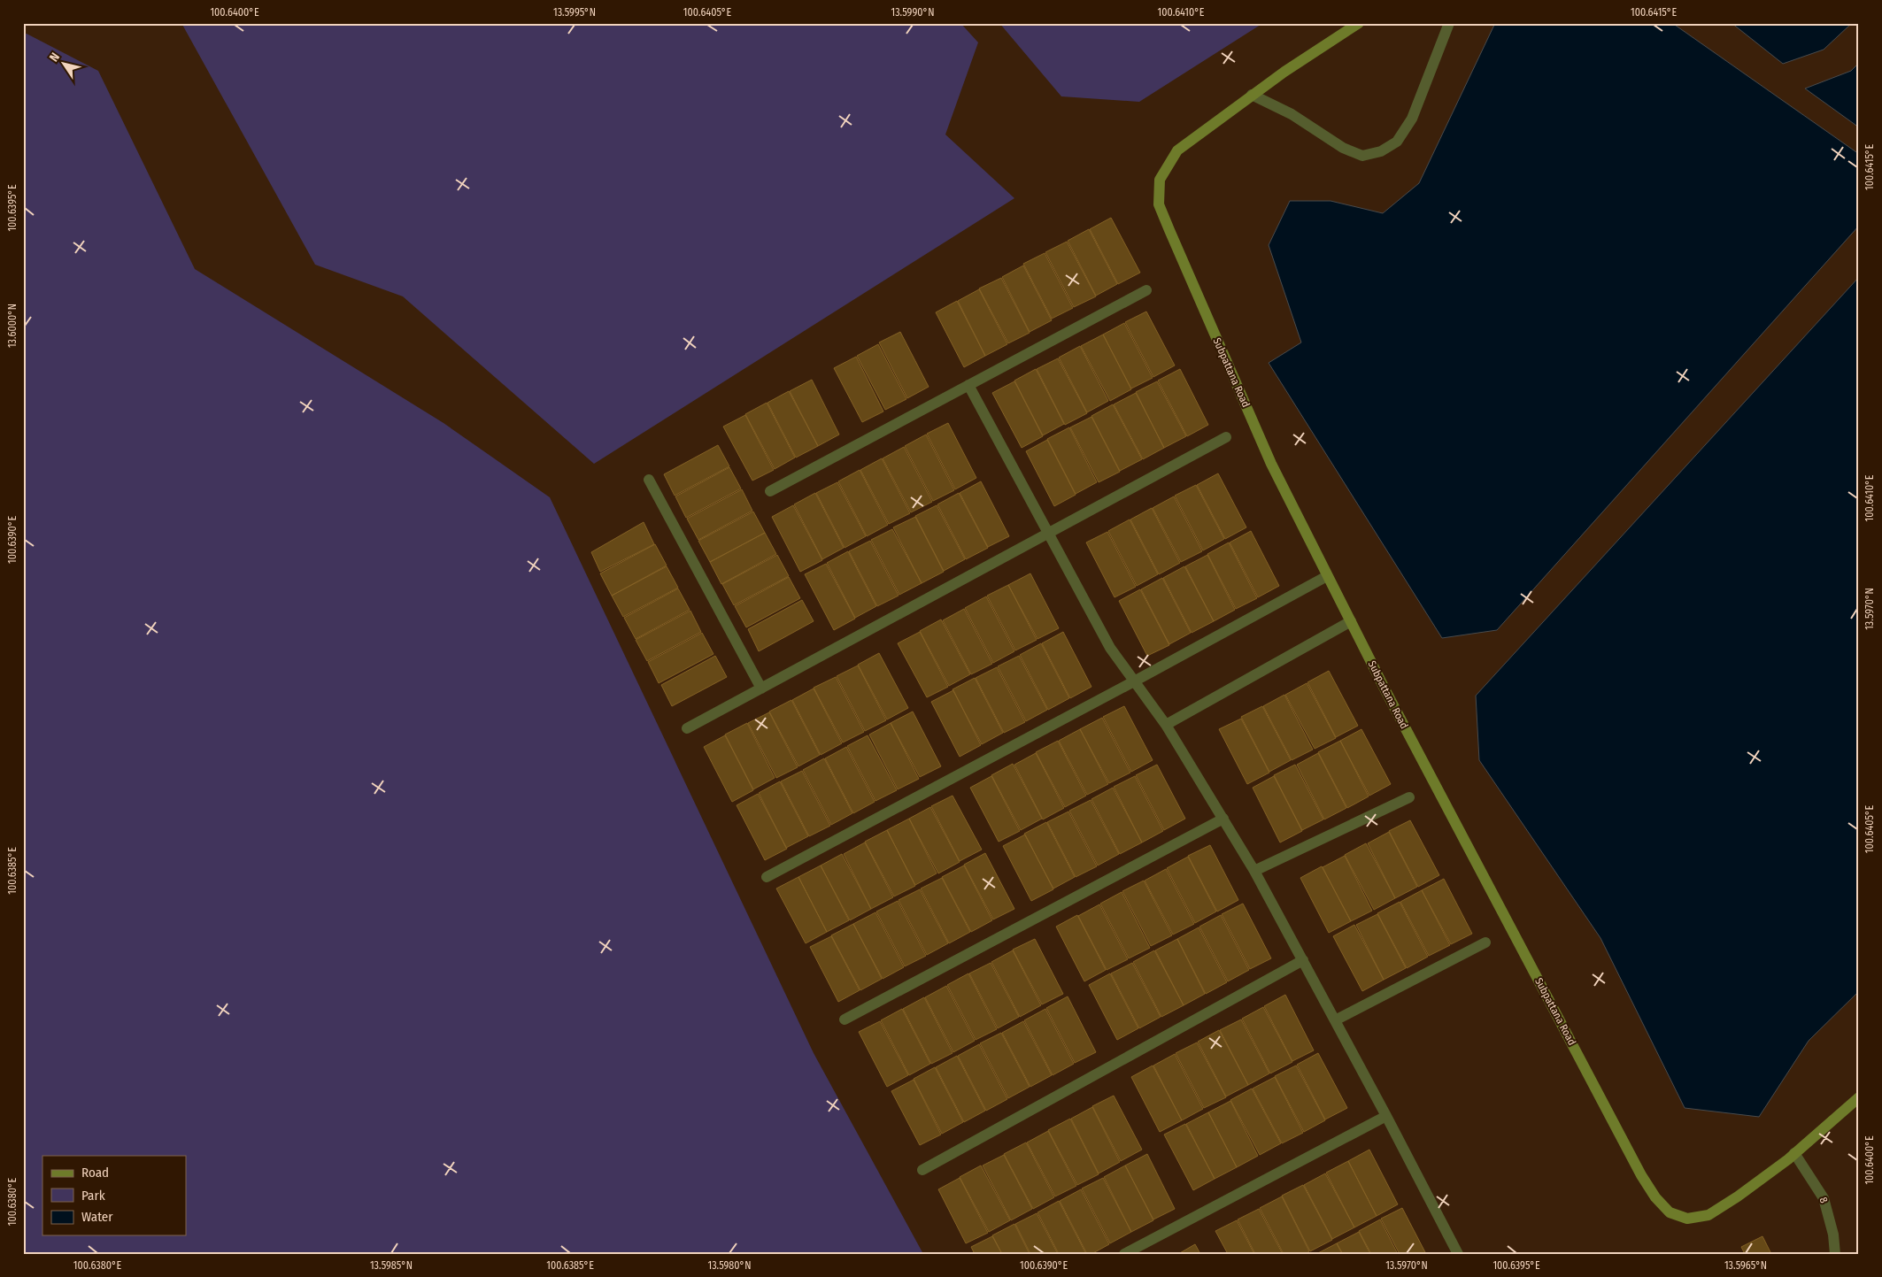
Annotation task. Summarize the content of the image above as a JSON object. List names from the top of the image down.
{
  "streets": {
    "street": ["Subpattana Road", "8"]
  },
  "crossings": [
    ["Subpattana Road", "8"]
  ],
  "legend": ["Road", "Park", "Water"],
  "north": "top left",
  "coordinates": [
    "100.6400°E",
    "13.5995°N",
    "100.6405°E",
    "13.5990°N",
    "100.6410°E",
    "100.6415°E",
    "100.6395°E",
    "13.6000°N",
    "100.6390°E",
    "13.5970°N",
    "100.6385°E",
    "100.6380°E",
    "13.5985°N",
    "13.5980°N",
    "13.5965°N"
  ]
}
